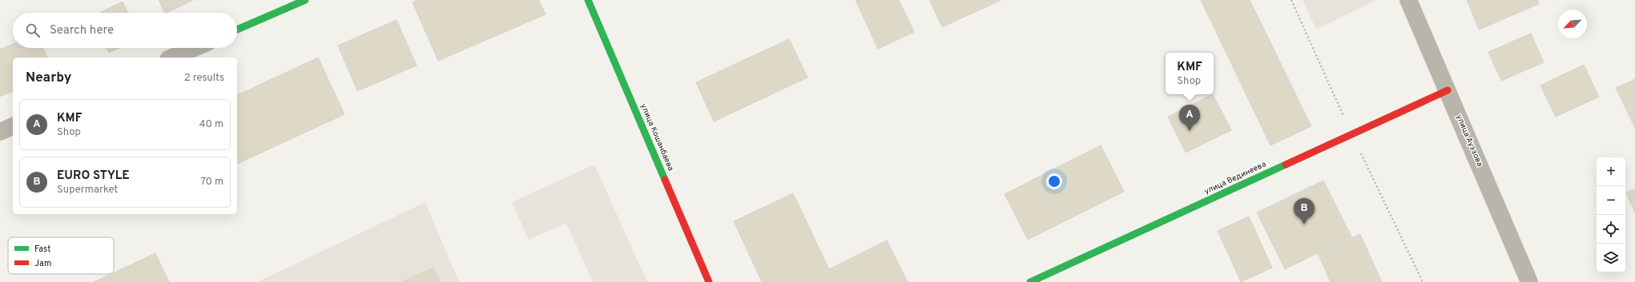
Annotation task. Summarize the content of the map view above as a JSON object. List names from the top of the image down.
{
  "streets": {
    "street": ["улица Кошанбаева", "улица Ауэзова", "улица Вединеева"]
  },
  "crossings": [
    ["улица Ауэзова", "улица Вединеева"]
  ],
  "legend": ["Fast", "Jam"],
  "north": "bottom left",
  "page": {
    "search": "Search here",
    "popup": ["KMF", "Shop"],
    "heading": ["Nearby", "2 results"],
    "list": [
      {
        "mark": "A",
        "name": "KMF",
        "note": "Shop",
        "value": "40 m"
      },
      {
        "mark": "B",
        "name": "EURO STYLE",
        "note": "Supermarket",
        "value": "70 m"
      }
    ],
    "pins": ["A", "B"],
    "map_buttons": ["+", "−"]
  }
}
